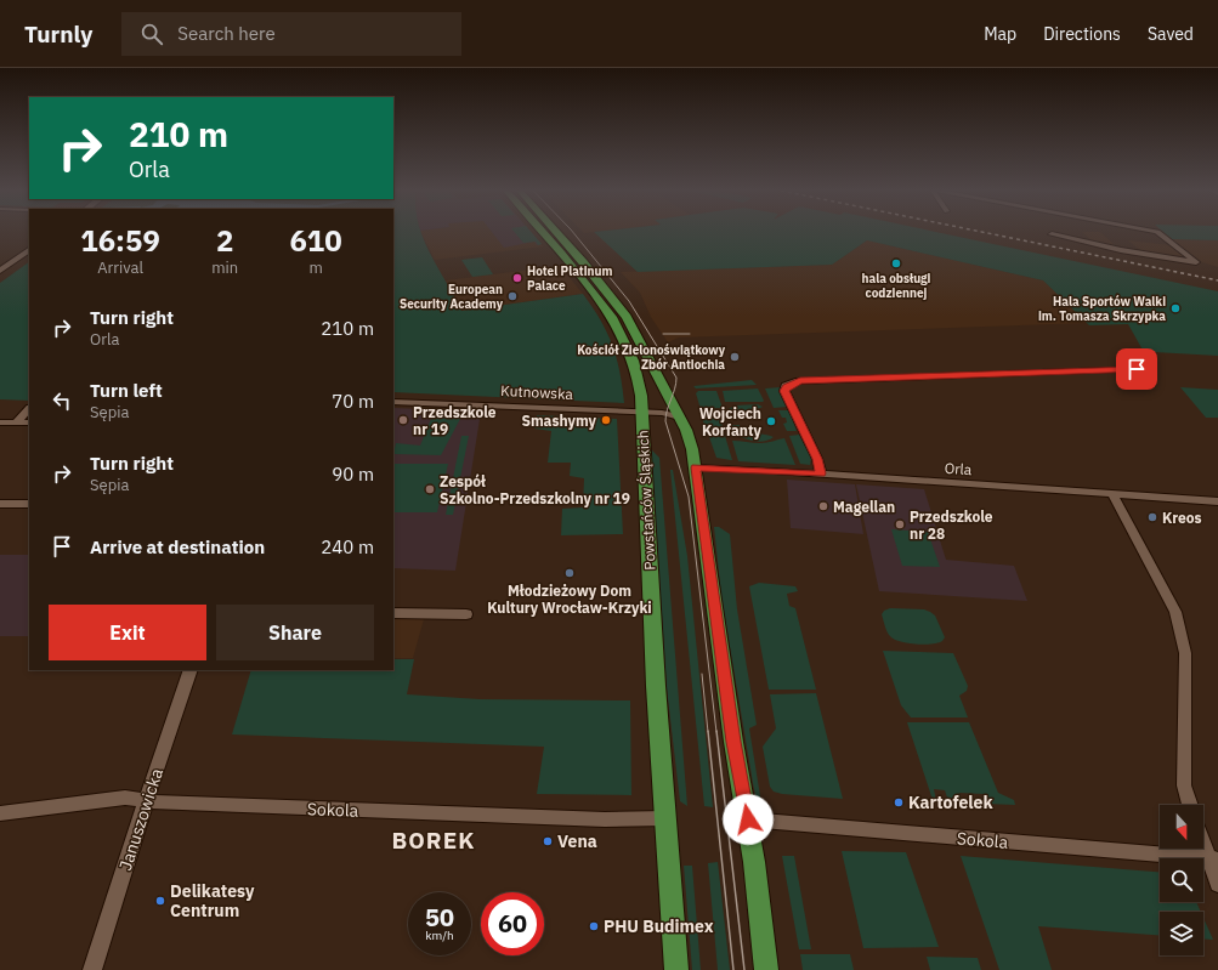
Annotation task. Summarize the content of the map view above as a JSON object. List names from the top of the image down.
{
  "streets": {
    "main road": ["Powstańców Śląskich"],
    "street": [
      "Kutnowska",
      "Orla",
      "Sokola",
      "Januszowicka"
    ]
  },
  "crossings": [
    ["Kutnowska", "Powstańców Śląskich"],
    ["Powstańców Śląskich", "Sokola"],
    ["Sokola", "Januszowicka"]
  ],
  "districts": ["BOREK"],
  "places": [
    "hala obsługi codziennej",
    "Hotel Platinum Palace",
    "European Security Academy",
    "Hala Sportów Walki im. Tomasza Skrzypka",
    "Kościół Zielonoświątkowy Zbór Antiochia",
    "Przedszkole nr 19",
    "Smashymy",
    "Wojciech Korfanty",
    "Zespół Szkolno-Przedszkolny nr 19",
    "Magellan",
    "Kreos",
    "Przedszkole nr 28",
    "Młodzieżowy Dom Kultury Wrocław-Krzyki",
    "Kartofelek",
    "Vena",
    "Delikatesy Centrum",
    "PHU Budimex"
  ],
  "north": "bottom",
  "page": {
    "header": "Turnly",
    "search": "Search here",
    "nav": ["Map", "Directions", "Saved"],
    "turn": ["210 m", "Orla"],
    "eta": [
      "16:59",
      "Arrival",
      "2",
      "min",
      "610",
      "m"
    ],
    "list": [
      {
        "name": "Turn right",
        "note": "Orla",
        "value": "210 m"
      },
      {
        "name": "Turn left",
        "note": "Sępia",
        "value": "70 m"
      },
      {
        "name": "Turn right",
        "note": "Sępia",
        "value": "90 m"
      },
      {
        "name": "Arrive at destination",
        "value": "240 m"
      }
    ],
    "buttons": ["Exit", "Share"],
    "speed": "50 km/h",
    "limit": "60"
  }
}
